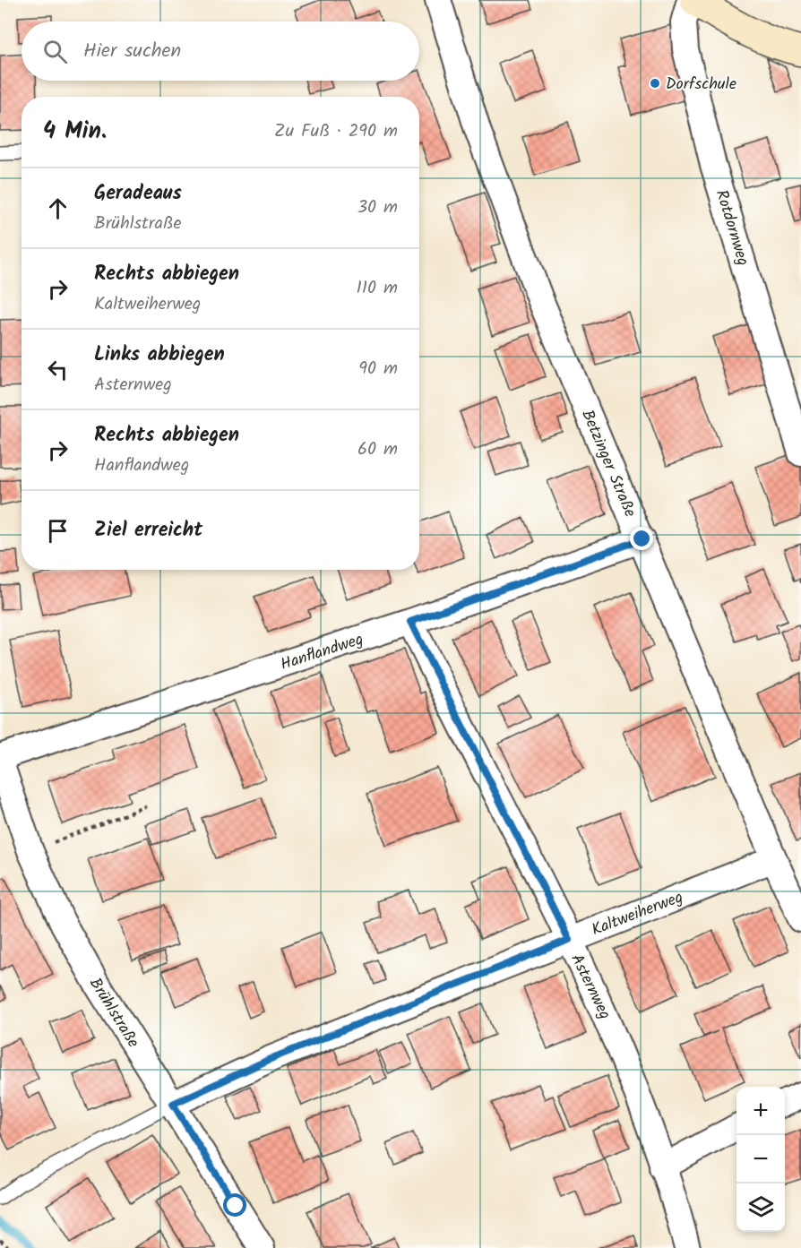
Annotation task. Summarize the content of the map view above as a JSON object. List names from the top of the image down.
{
  "streets": {
    "street": [
      "Rotdornweg",
      "Betzinger Straße",
      "Hanflandweg",
      "Kaltweiherweg",
      "Asternweg",
      "Brühlstraße"
    ]
  },
  "crossings": [
    ["Betzinger Straße", "Hanflandweg"],
    ["Betzinger Straße", "Kaltweiherweg"],
    ["Hanflandweg", "Asternweg"],
    ["Hanflandweg", "Brühlstraße"],
    ["Kaltweiherweg", "Asternweg"],
    ["Kaltweiherweg", "Brühlstraße"]
  ],
  "places": ["Dorfschule"],
  "page": {
    "search": "Hier suchen",
    "heading": ["4 Min.", "Zu Fuß · 290 m"],
    "list": [
      ["Geradeaus", "Brühlstraße", "30 m"],
      ["Rechts abbiegen", "Kaltweiherweg", "110 m"],
      ["Links abbiegen", "Asternweg", "90 m"],
      ["Rechts abbiegen", "Hanflandweg", "60 m"],
      "Ziel erreicht"
    ],
    "map_buttons": ["+", "−"]
  }
}
